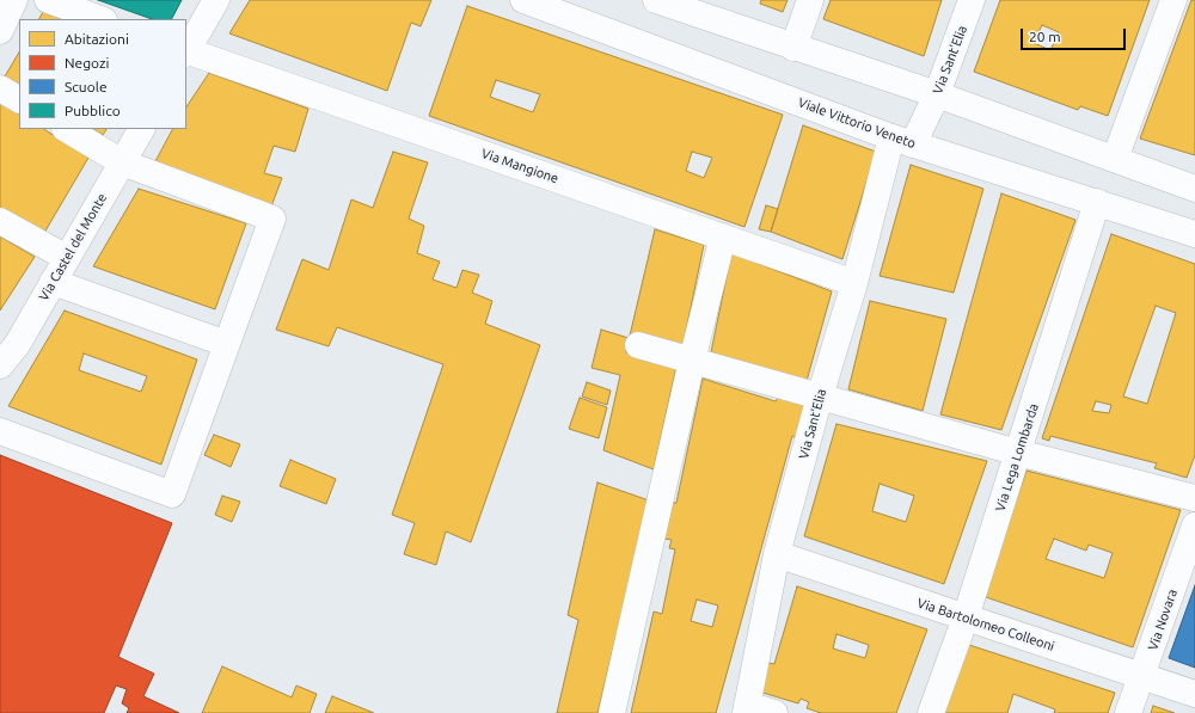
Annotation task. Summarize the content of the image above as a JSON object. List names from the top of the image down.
{
  "streets": {
    "street": [
      "Via Sant'Elia",
      "Viale Vittorio Veneto",
      "Via Mangione",
      "Via Castel del Monte",
      "Via Lega Lombarda",
      "Via Novara",
      "Via Bartolomeo Colleoni"
    ]
  },
  "crossings": [
    ["Via Sant'Elia", "Viale Vittorio Veneto"],
    ["Via Sant'Elia", "Via Mangione"],
    ["Via Sant'Elia", "Via Bartolomeo Colleoni"],
    ["Viale Vittorio Veneto", "Via Lega Lombarda"],
    ["Via Lega Lombarda", "Via Bartolomeo Colleoni"],
    ["Via Novara", "Via Bartolomeo Colleoni"]
  ],
  "legend": [
    "Abitazioni",
    "Negozi",
    "Scuole",
    "Pubblico"
  ],
  "scale_bar": "20 m"
}
